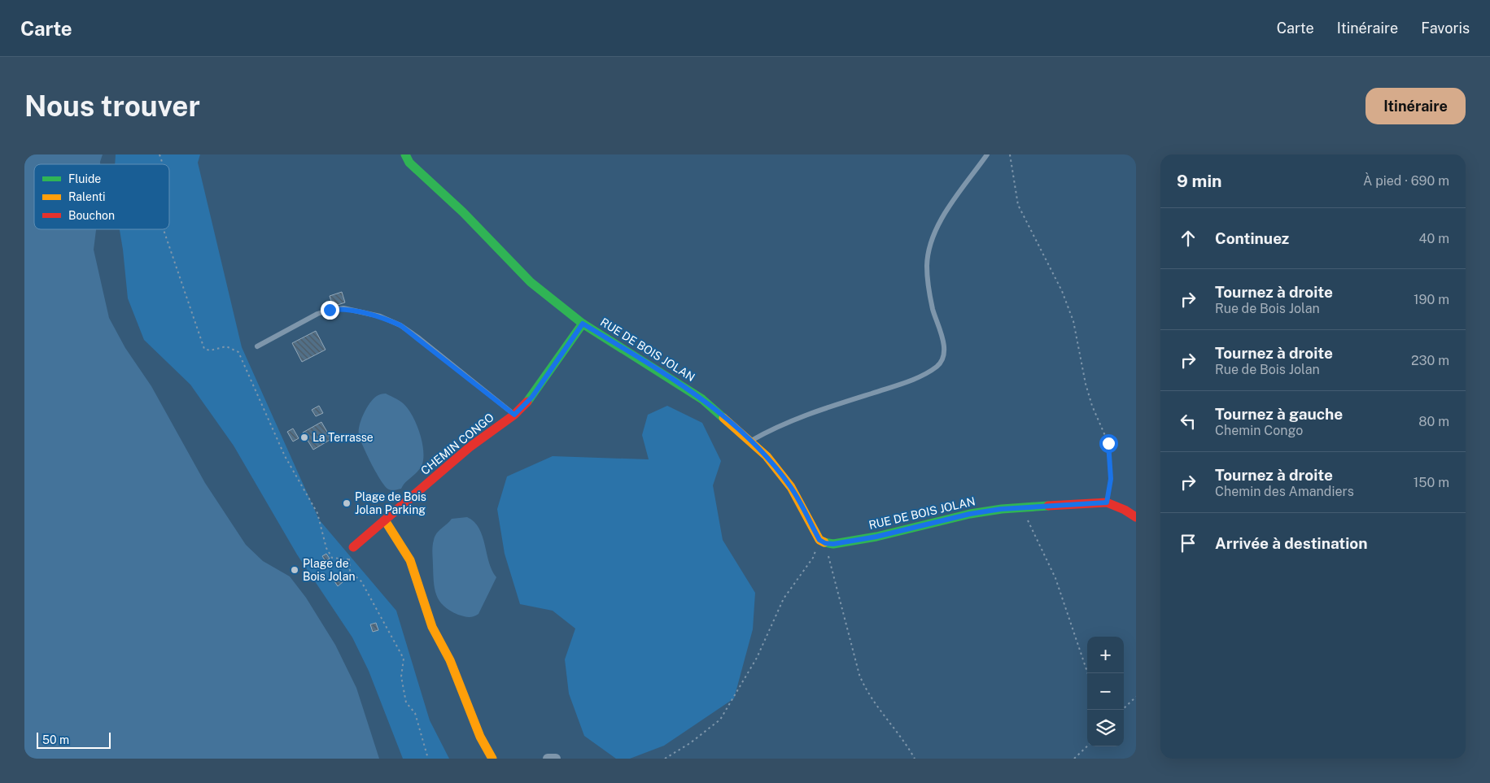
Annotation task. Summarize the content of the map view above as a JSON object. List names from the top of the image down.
{
  "streets": {
    "street": ["RUE DE BOIS JOLAN", "CHEMIN CONGO"]
  },
  "crossings": [
    ["RUE DE BOIS JOLAN", "CHEMIN CONGO"]
  ],
  "places": ["La Terrasse", "Plage de Bois Jolan Parking", "Plage de Bois Jolan"],
  "legend": ["Fluide", "Ralenti", "Bouchon"],
  "scale_bar": "50 m",
  "page": {
    "header": "Carte",
    "nav": ["Carte", "Itinéraire", "Favoris"],
    "buttons": "Itinéraire",
    "title": "Nous trouver",
    "heading": ["9 min", "À pied · 690 m"],
    "list": [
      ["Continuez", "40 m"],
      ["Tournez à droite", "Rue de Bois Jolan", "190 m"],
      ["Tournez à droite", "Rue de Bois Jolan", "230 m"],
      ["Tournez à gauche", "Chemin Congo", "80 m"],
      ["Tournez à droite", "Chemin des Amandiers", "150 m"],
      "Arrivée à destination"
    ],
    "map_buttons": ["+", "−"],
    "scale": "50 m"
  }
}
